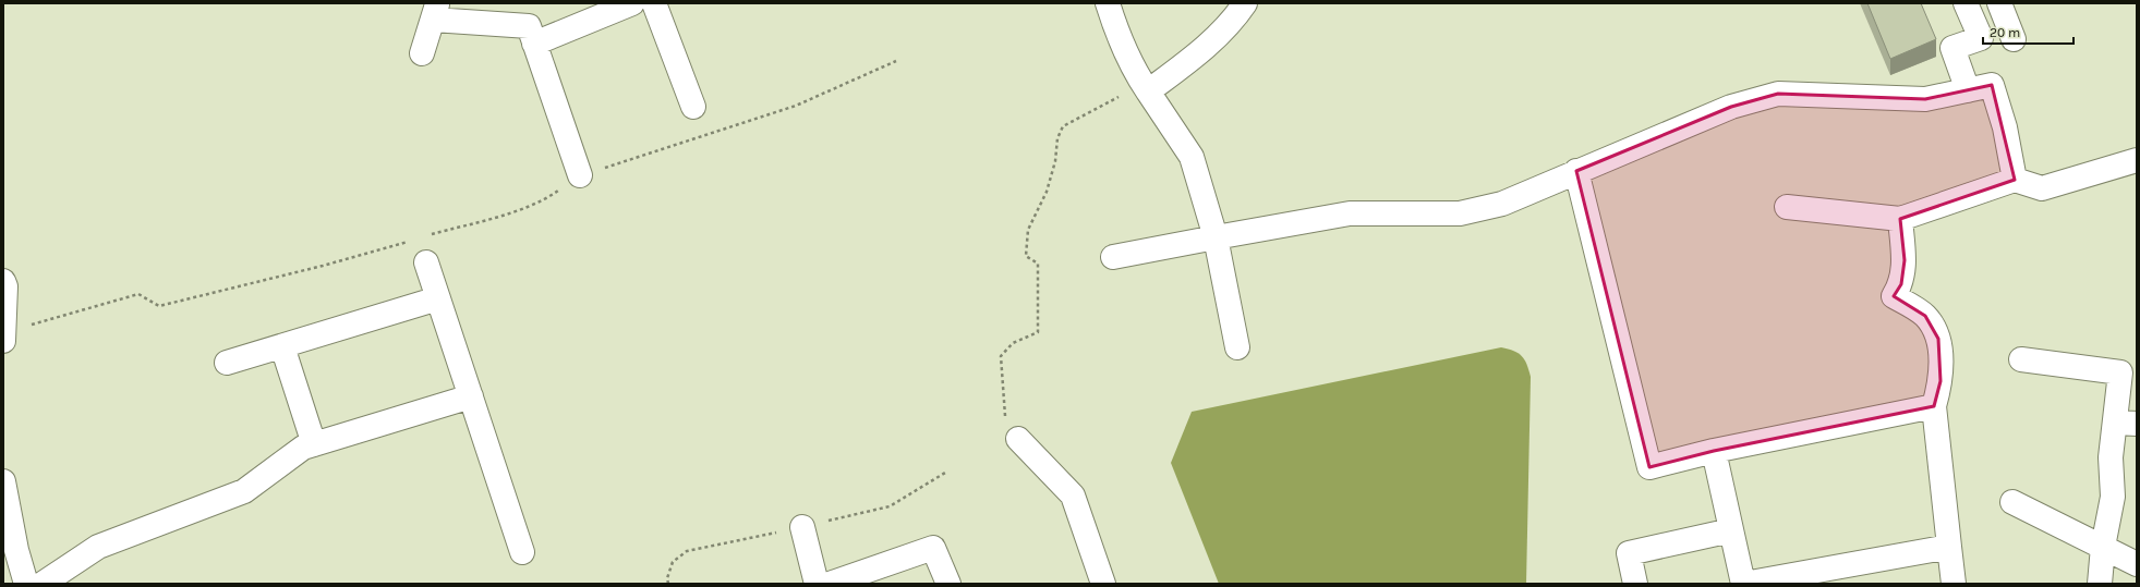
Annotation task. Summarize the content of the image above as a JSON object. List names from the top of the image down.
{
  "scale_bar": "20 m"
}
